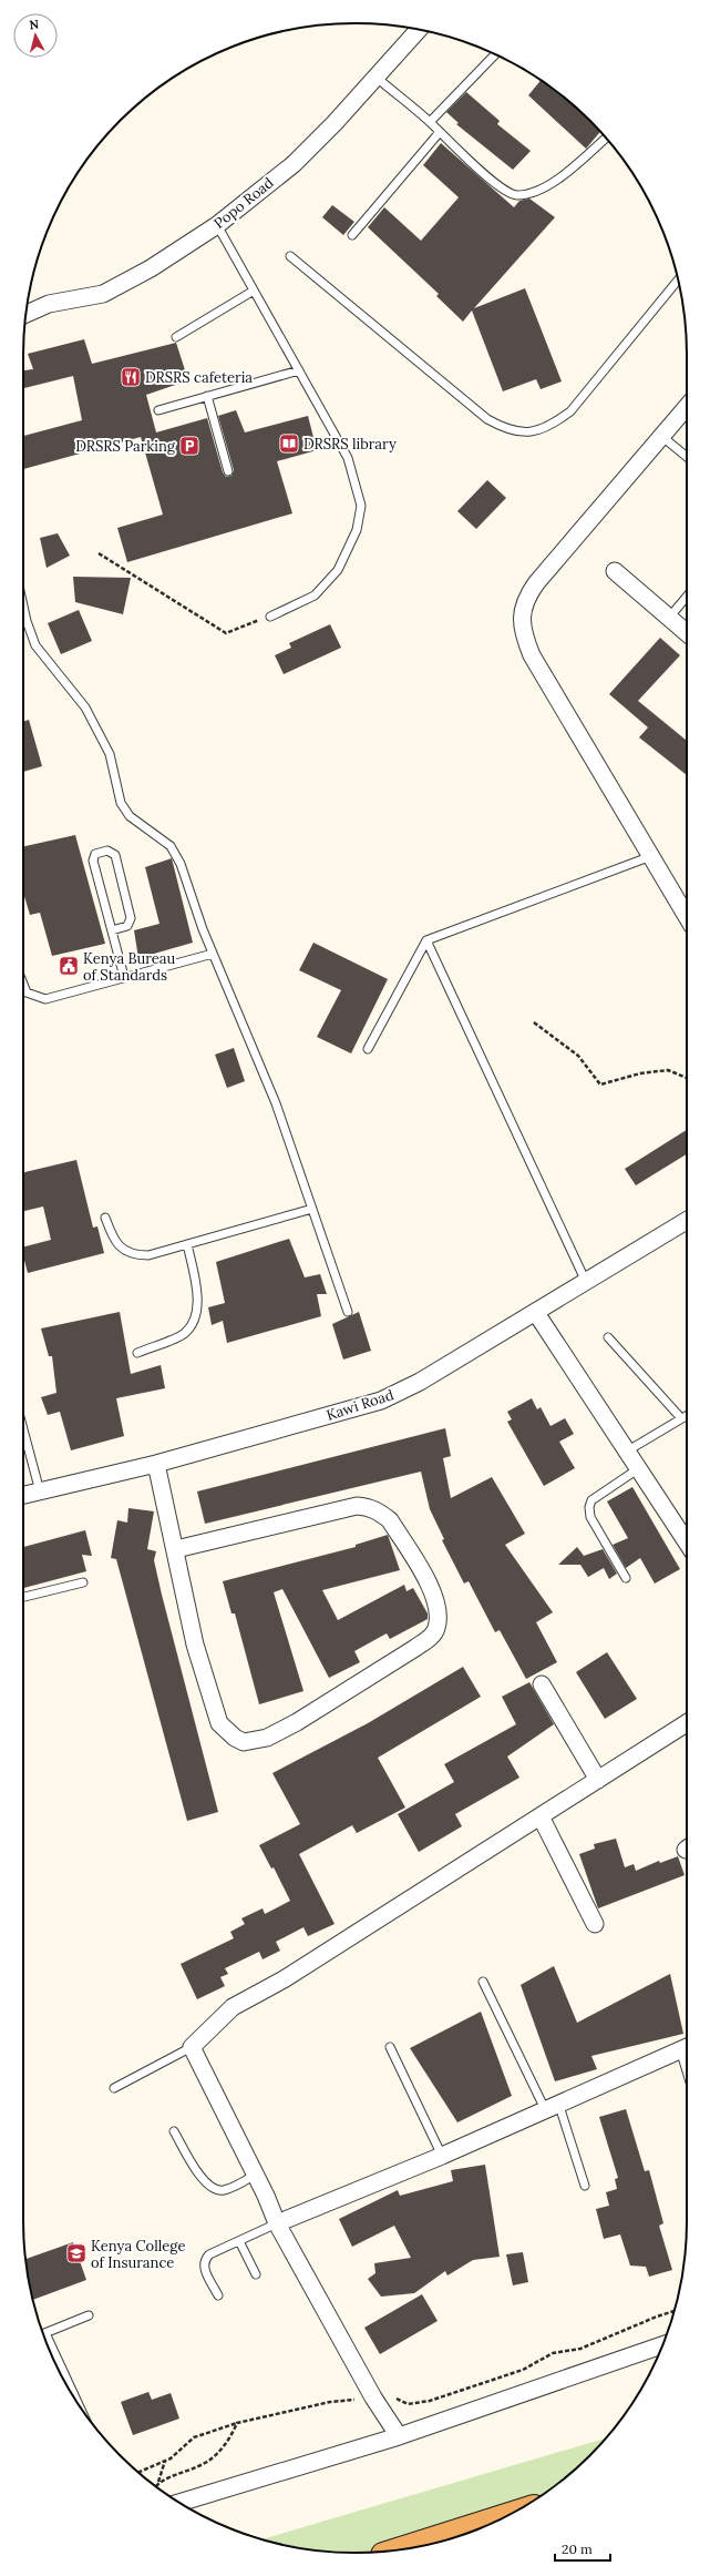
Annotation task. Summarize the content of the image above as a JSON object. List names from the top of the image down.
{
  "streets": {
    "street": ["Popo Road", "Kawi Road"]
  },
  "places": {
    "restaurant": ["DRSRS cafeteria"],
    "library": ["DRSRS library"],
    "parking": ["DRSRS Parking"],
    "public building": ["Kenya Bureau of Standards"],
    "school or university": ["Kenya College of Insurance"]
  },
  "scale_bar": "20 m",
  "north": "top"
}
